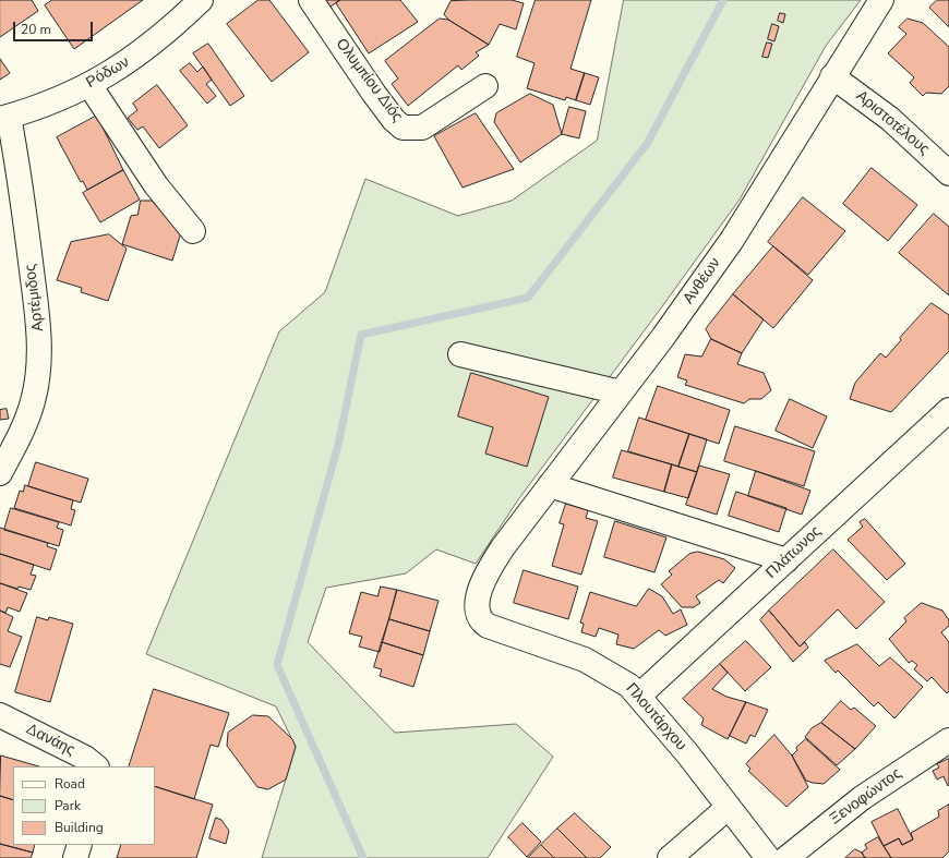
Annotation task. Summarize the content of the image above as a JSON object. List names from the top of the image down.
{
  "streets": {
    "street": [
      "Ρόδων",
      "Ολυμπίου Διός",
      "Αριστοτέλους",
      "Ανθέων",
      "Αρτέμιδος",
      "Πλάτωνος",
      "Πλουτάρχου",
      "Δανάης",
      "Ξενοφώντος"
    ]
  },
  "crossings": [
    ["Ρόδων", "Αρτέμιδος"],
    ["Αριστοτέλους", "Ανθέων"],
    ["Ανθέων", "Πλουτάρχου"],
    ["Πλάτωνος", "Πλουτάρχου"]
  ],
  "legend": ["Road", "Park", "Building"],
  "scale_bar": "20 m"
}
